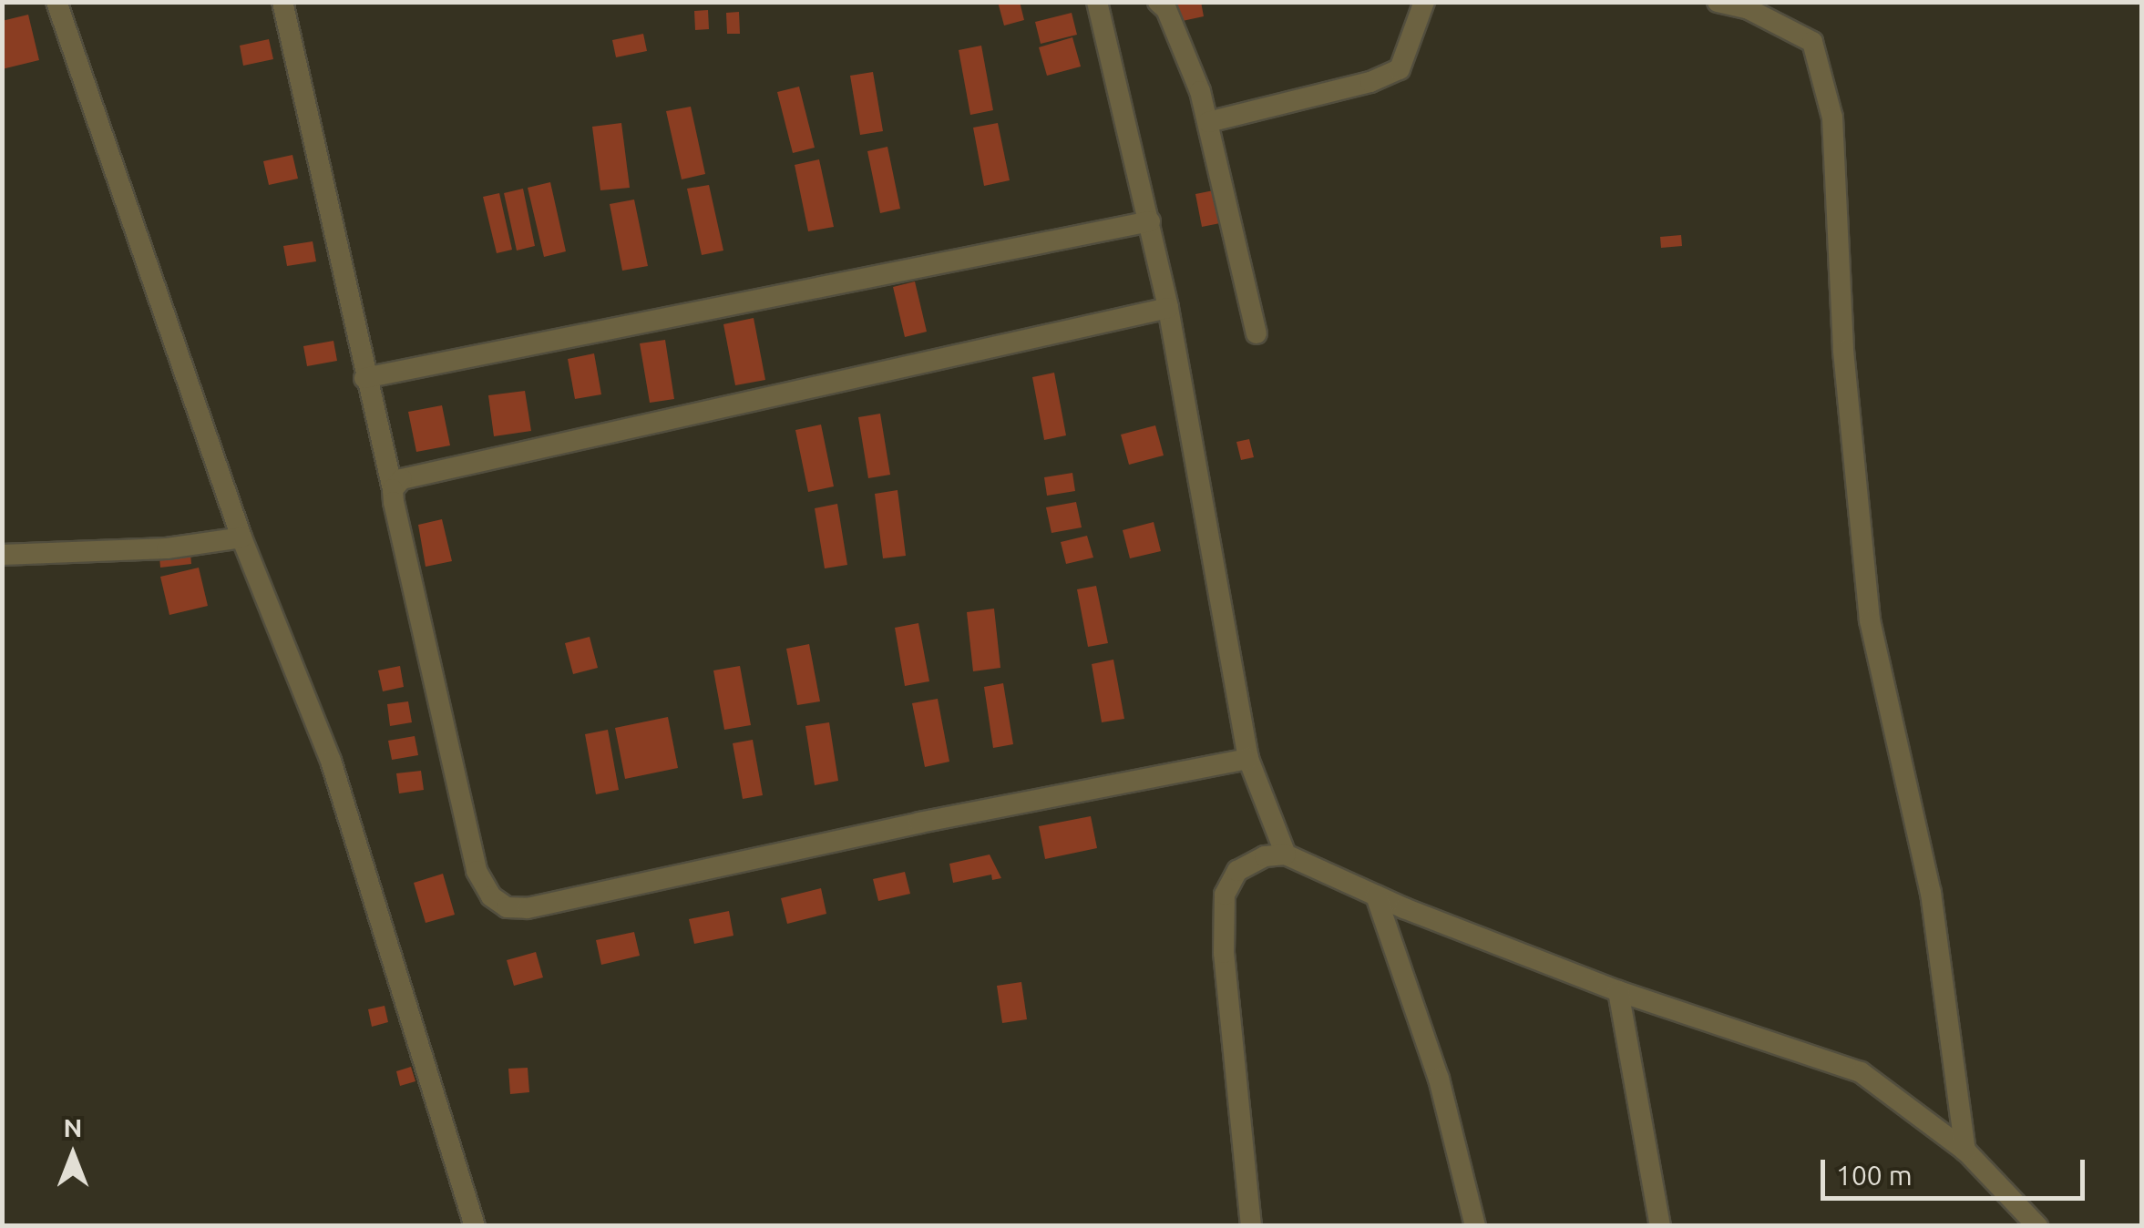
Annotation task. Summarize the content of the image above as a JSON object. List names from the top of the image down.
{
  "scale_bar": "100 m",
  "north": "top"
}
